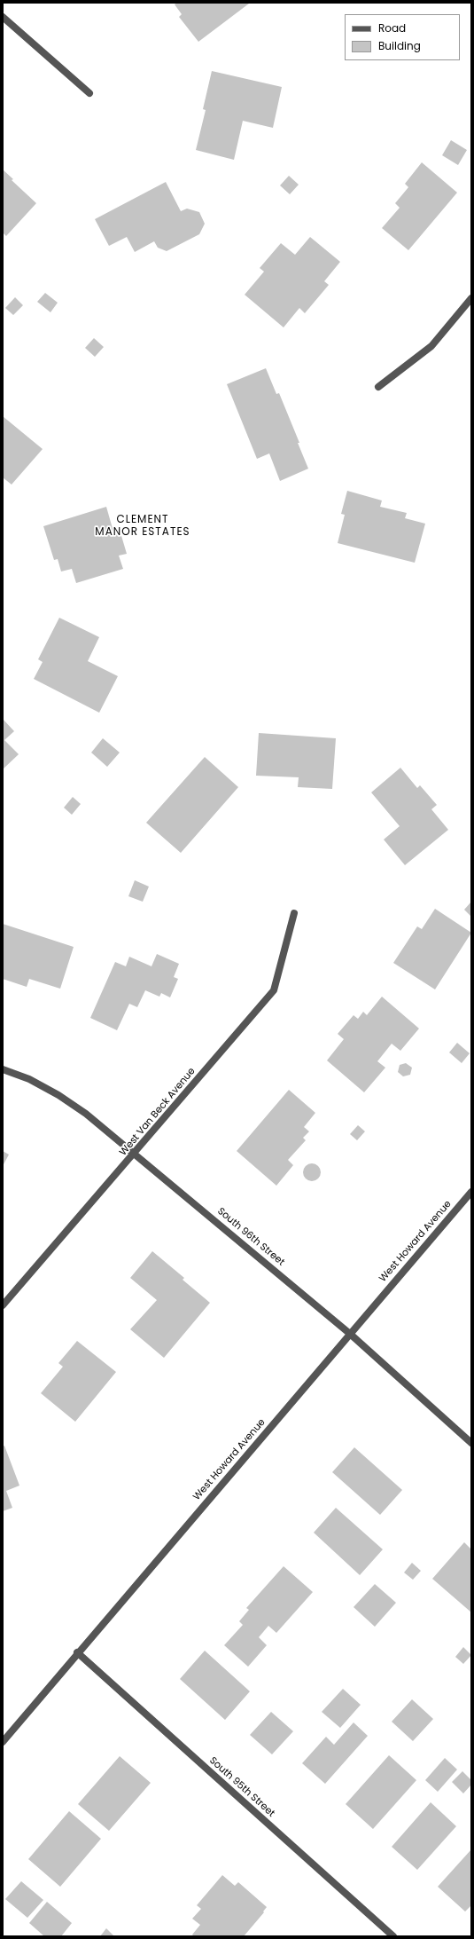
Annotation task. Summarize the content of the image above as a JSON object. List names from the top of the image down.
{
  "streets": {
    "street": [
      "West Van Beck Avenue",
      "South 96th Street",
      "West Howard Avenue",
      "South 95th Street"
    ]
  },
  "crossings": [
    ["West Van Beck Avenue", "South 96th Street"],
    ["South 96th Street", "West Howard Avenue"],
    ["West Howard Avenue", "South 95th Street"]
  ],
  "districts": ["CLEMENT MANOR ESTATES"],
  "legend": ["Road", "Building"]
}
